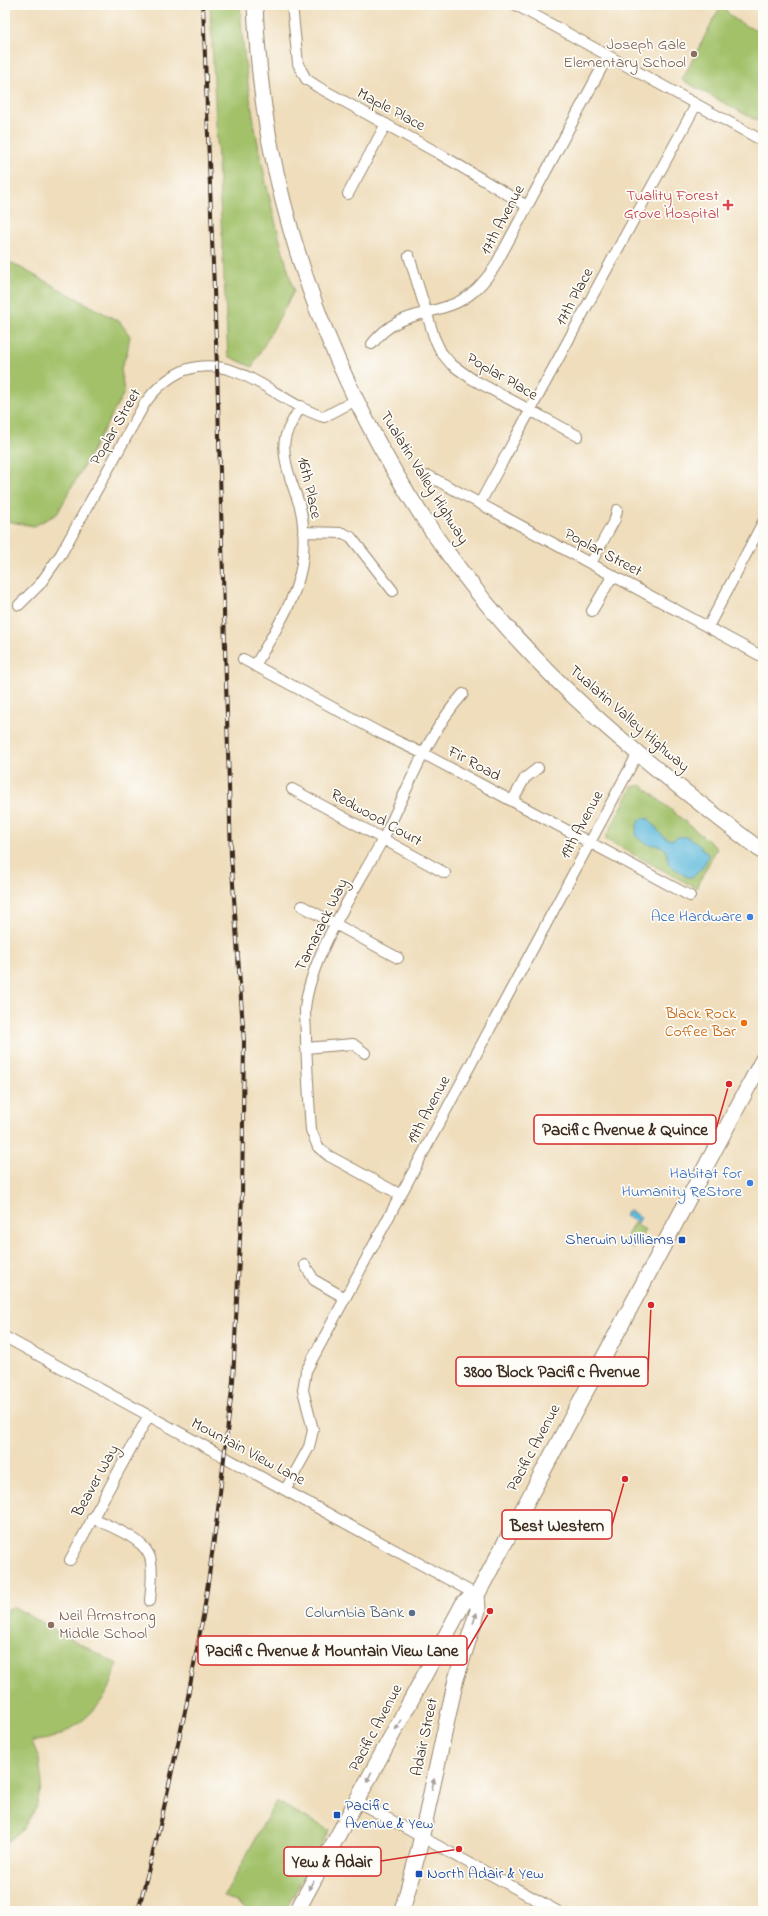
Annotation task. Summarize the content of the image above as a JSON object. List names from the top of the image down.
{
  "streets": {
    "highway": ["Tualatin Valley Highway", "Pacific Avenue", "Adair Street"],
    "street": [
      "Maple Place",
      "17th Avenue",
      "17th Place",
      "Poplar Place",
      "Poplar Street",
      "16th Place",
      "Fir Road",
      "Redwood Court",
      "19th Avenue",
      "Tamarack Way",
      "Mountain View Lane",
      "Beaver Way"
    ]
  },
  "crossings": [
    ["Maple Place", "17th Avenue"],
    ["17th Avenue", "Poplar Place"],
    ["17th Place", "Poplar Place"],
    ["17th Place", "Poplar Street"],
    ["Poplar Street", "Tualatin Valley Highway"],
    ["Poplar Street", "16th Place"],
    ["Tualatin Valley Highway", "19th Avenue"],
    ["16th Place", "Fir Road"],
    ["Fir Road", "19th Avenue"],
    ["Fir Road", "Tamarack Way"],
    ["Redwood Court", "Tamarack Way"],
    ["19th Avenue", "Tamarack Way"],
    ["19th Avenue", "Mountain View Lane"],
    ["Pacific Avenue", "Mountain View Lane"],
    ["Pacific Avenue", "Adair Street"],
    ["Mountain View Lane", "Beaver Way"],
    ["Mountain View Lane", "Adair Street"]
  ],
  "one_way": ["Pacific Avenue", "Adair Street"],
  "places": {
    "other": [
      "Joseph Gale Elementary School",
      "Ace Hardware",
      "Black Rock Coffee Bar",
      "Pacific Avenue & Quince",
      "Habitat for Humanity ReStore",
      "3800 Block Pacific Avenue",
      "Best Western",
      "Pacific Avenue & Mountain View Lane",
      "Columbia Bank",
      "Neil Armstrong Middle School",
      "Yew & Adair"
    ],
    "health": ["Tuality Forest Grove Hospital"],
    "transit": ["Sherwin Williams", "Pacific Avenue & Yew", "North Adair & Yew"]
  }
}
